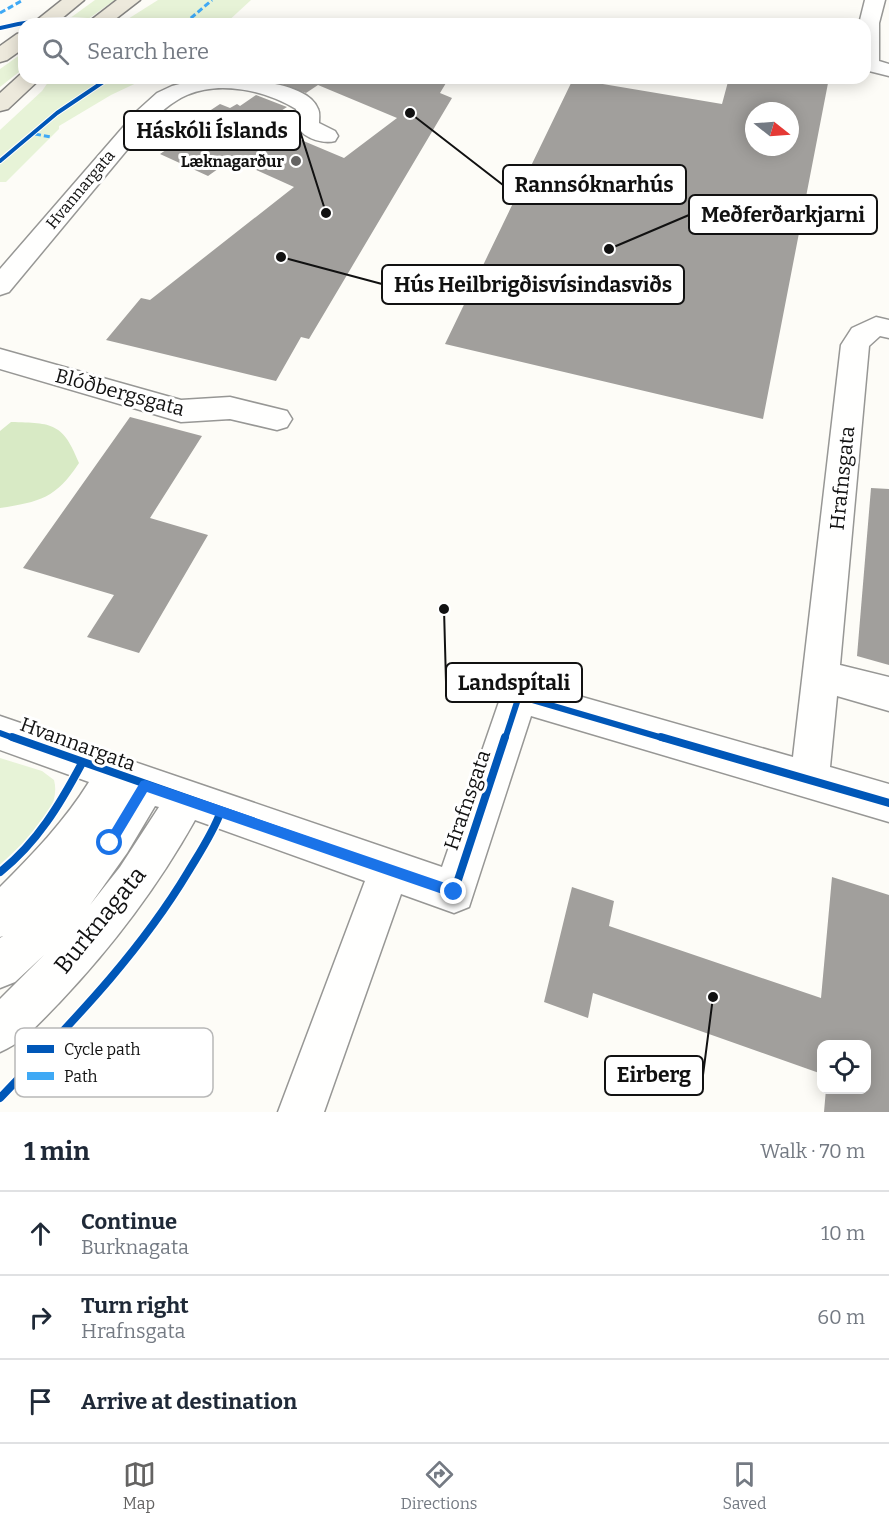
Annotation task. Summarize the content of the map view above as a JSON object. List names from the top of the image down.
{
  "streets": {
    "street": [
      "Hvannargata",
      "Blóðbergsgata",
      "Hrafnsgata",
      "Burknagata"
    ]
  },
  "crossings": [
    ["Hvannargata", "Hrafnsgata"],
    ["Hvannargata", "Burknagata"],
    ["Hrafnsgata", "Burknagata"]
  ],
  "places": [
    "Rannsóknarhús",
    "Læknagarður",
    "Háskóli Íslands",
    "Meðferðarkjarni",
    "Hús Heilbrigðisvísindasviðs",
    "Landspítali",
    "Eirberg"
  ],
  "legend": ["Cycle path", "Path"],
  "north": "right",
  "page": {
    "search": "Search here",
    "heading": ["1 min", "Walk · 70 m"],
    "list": [
      ["Continue", "Burknagata", "10 m"],
      ["Turn right", "Hrafnsgata", "60 m"],
      "Arrive at destination"
    ],
    "nav": ["Map", "Directions", "Saved"]
  }
}
